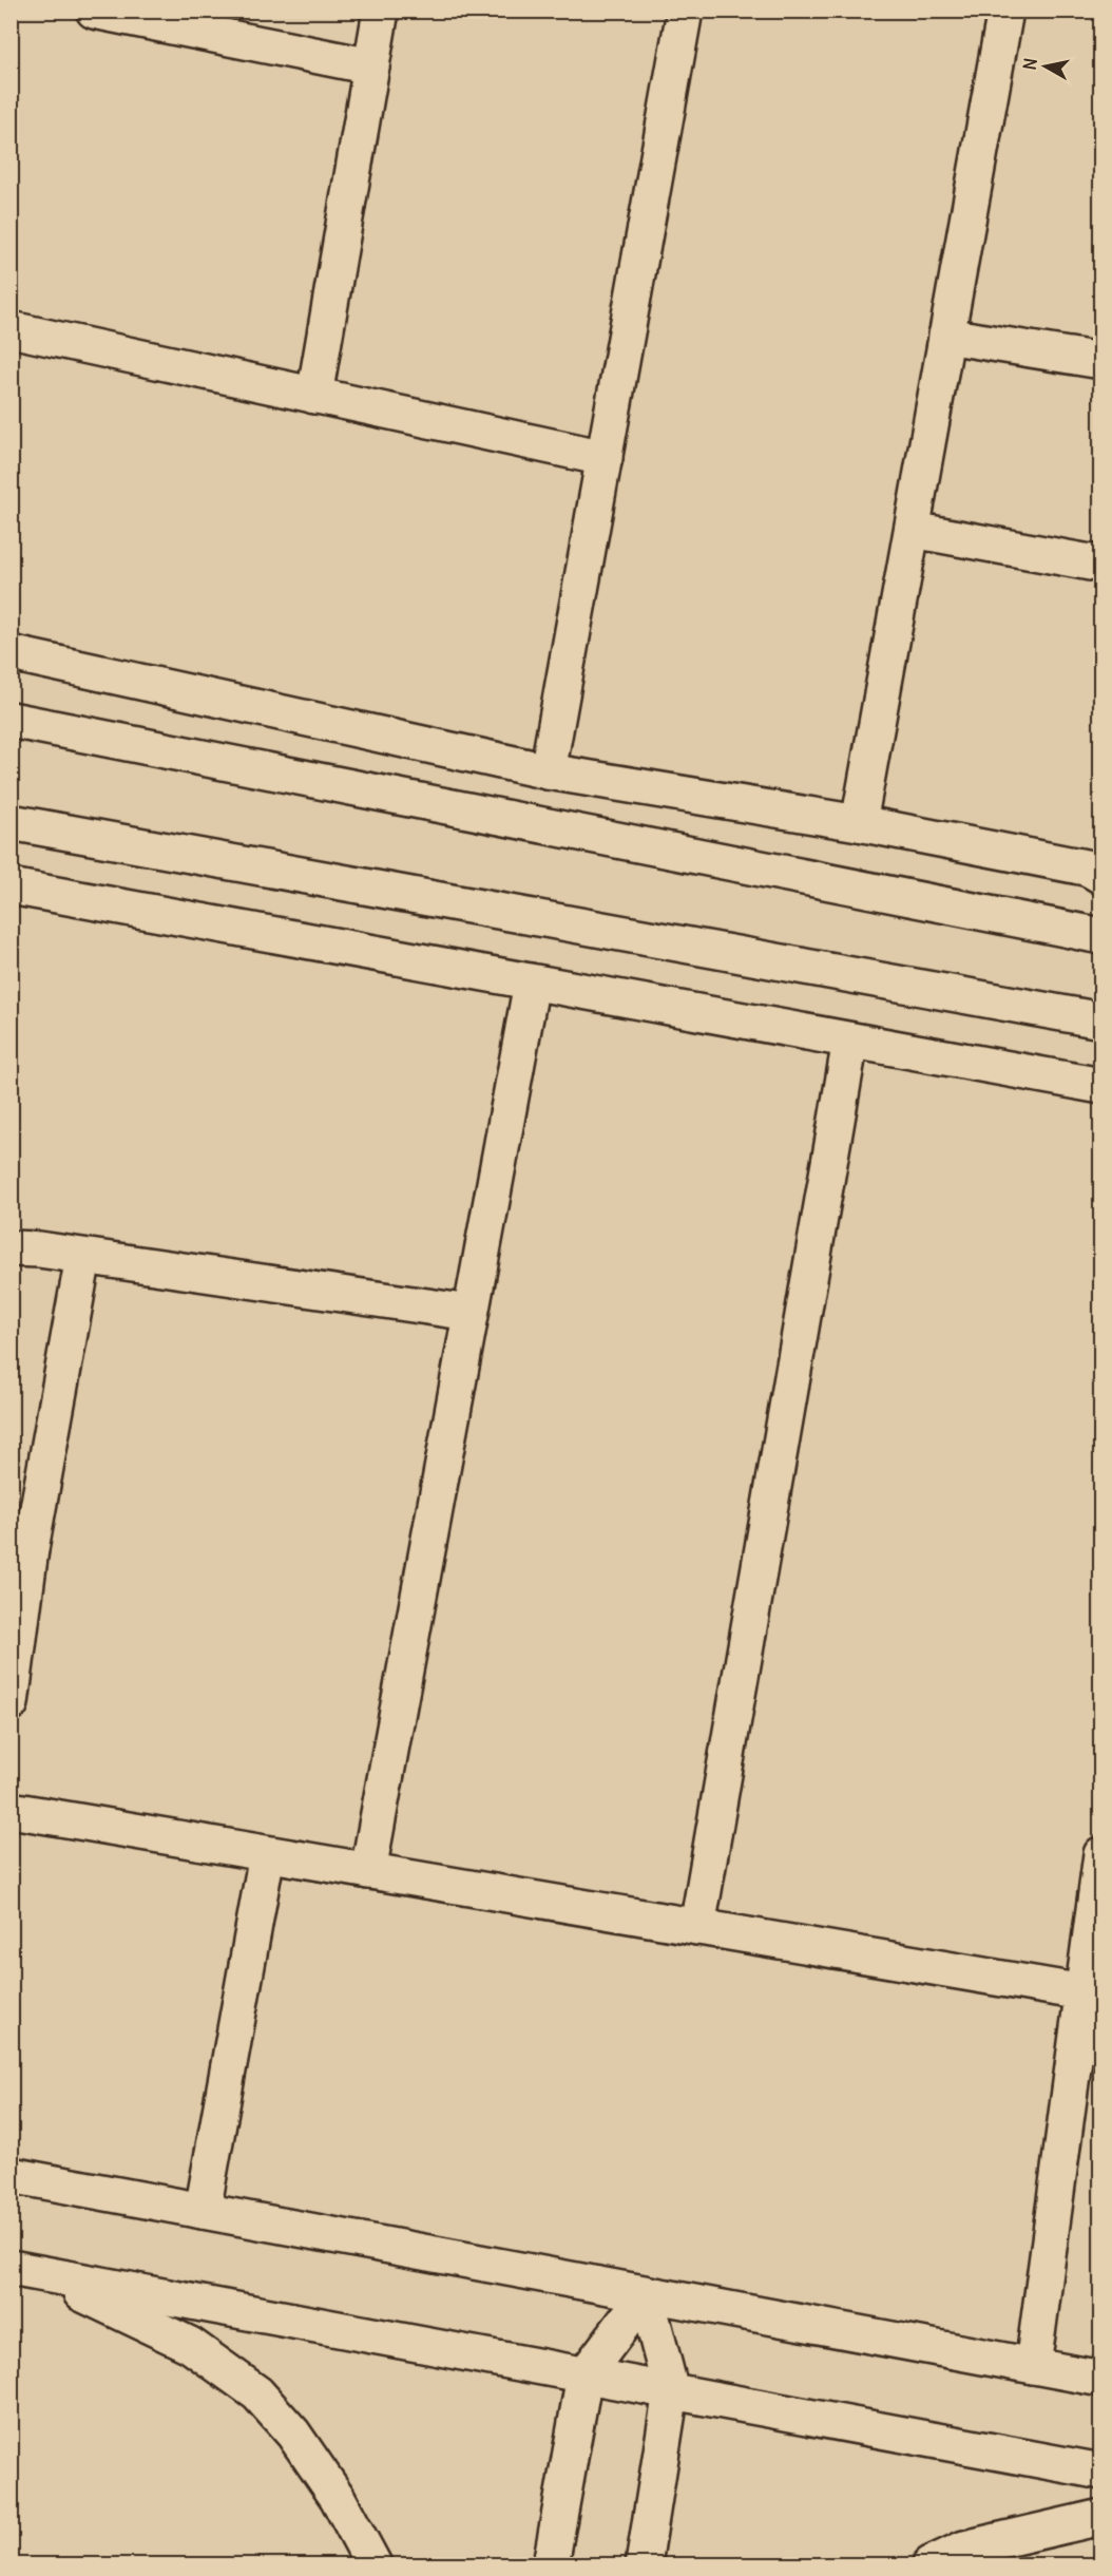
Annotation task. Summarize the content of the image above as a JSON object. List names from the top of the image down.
{
  "north": "left"
}
